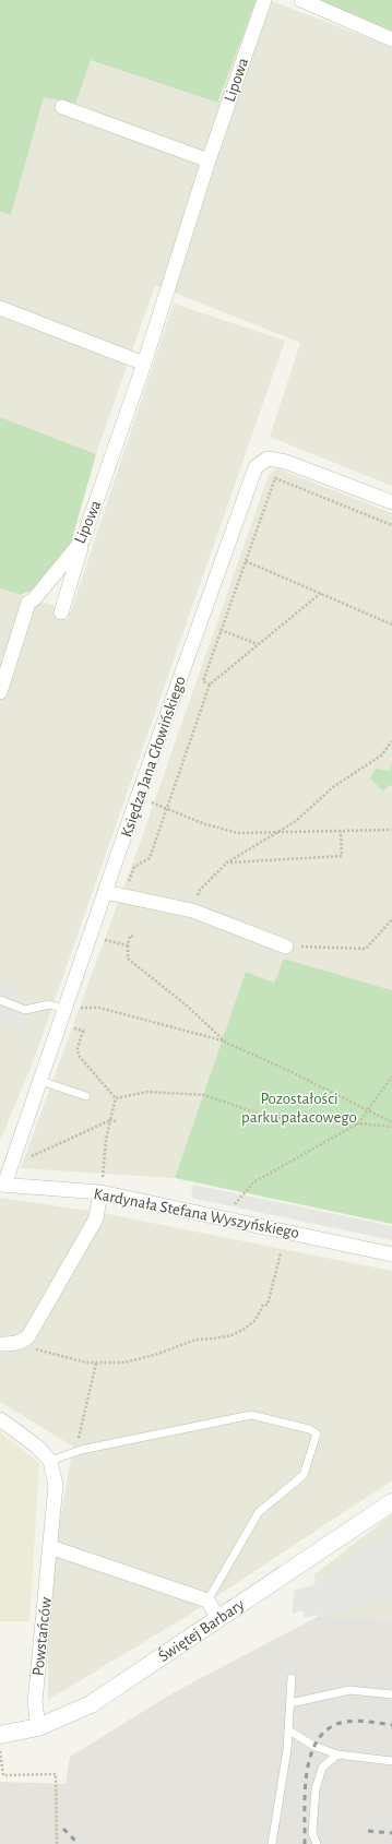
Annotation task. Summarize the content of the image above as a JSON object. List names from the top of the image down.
{
  "streets": {
    "street": [
      "Lipowa",
      "Księdza Jana Głowińskiego",
      "Kardynała Stefana Wyszyńskiego",
      "Świętej Barbary",
      "Powstańców"
    ]
  },
  "crossings": [
    ["Księdza Jana Głowińskiego", "Kardynała Stefana Wyszyńskiego"],
    ["Świętej Barbary", "Powstańców"]
  ],
  "parks": ["Pozostałości parku pałacowego"]
}
